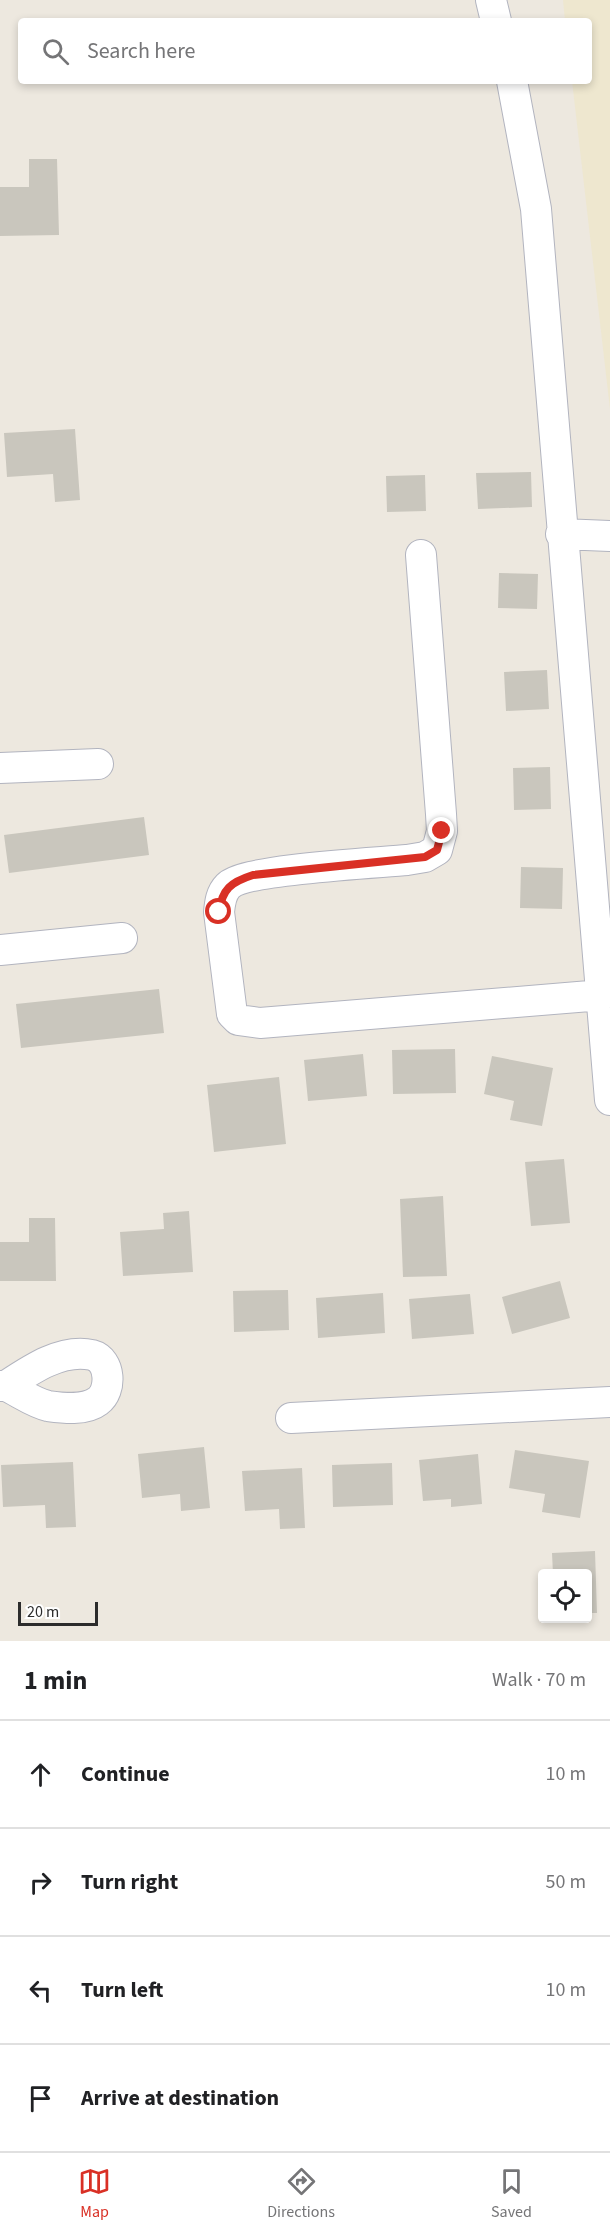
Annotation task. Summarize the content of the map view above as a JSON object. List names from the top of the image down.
{
  "scale_bar": "20 m",
  "page": {
    "search": "Search here",
    "scale": "20 m",
    "heading": ["1 min", "Walk · 70 m"],
    "list": [
      ["Continue", "10 m"],
      ["Turn right", "50 m"],
      ["Turn left", "10 m"],
      "Arrive at destination"
    ],
    "nav": ["Map", "Directions", "Saved"]
  }
}
